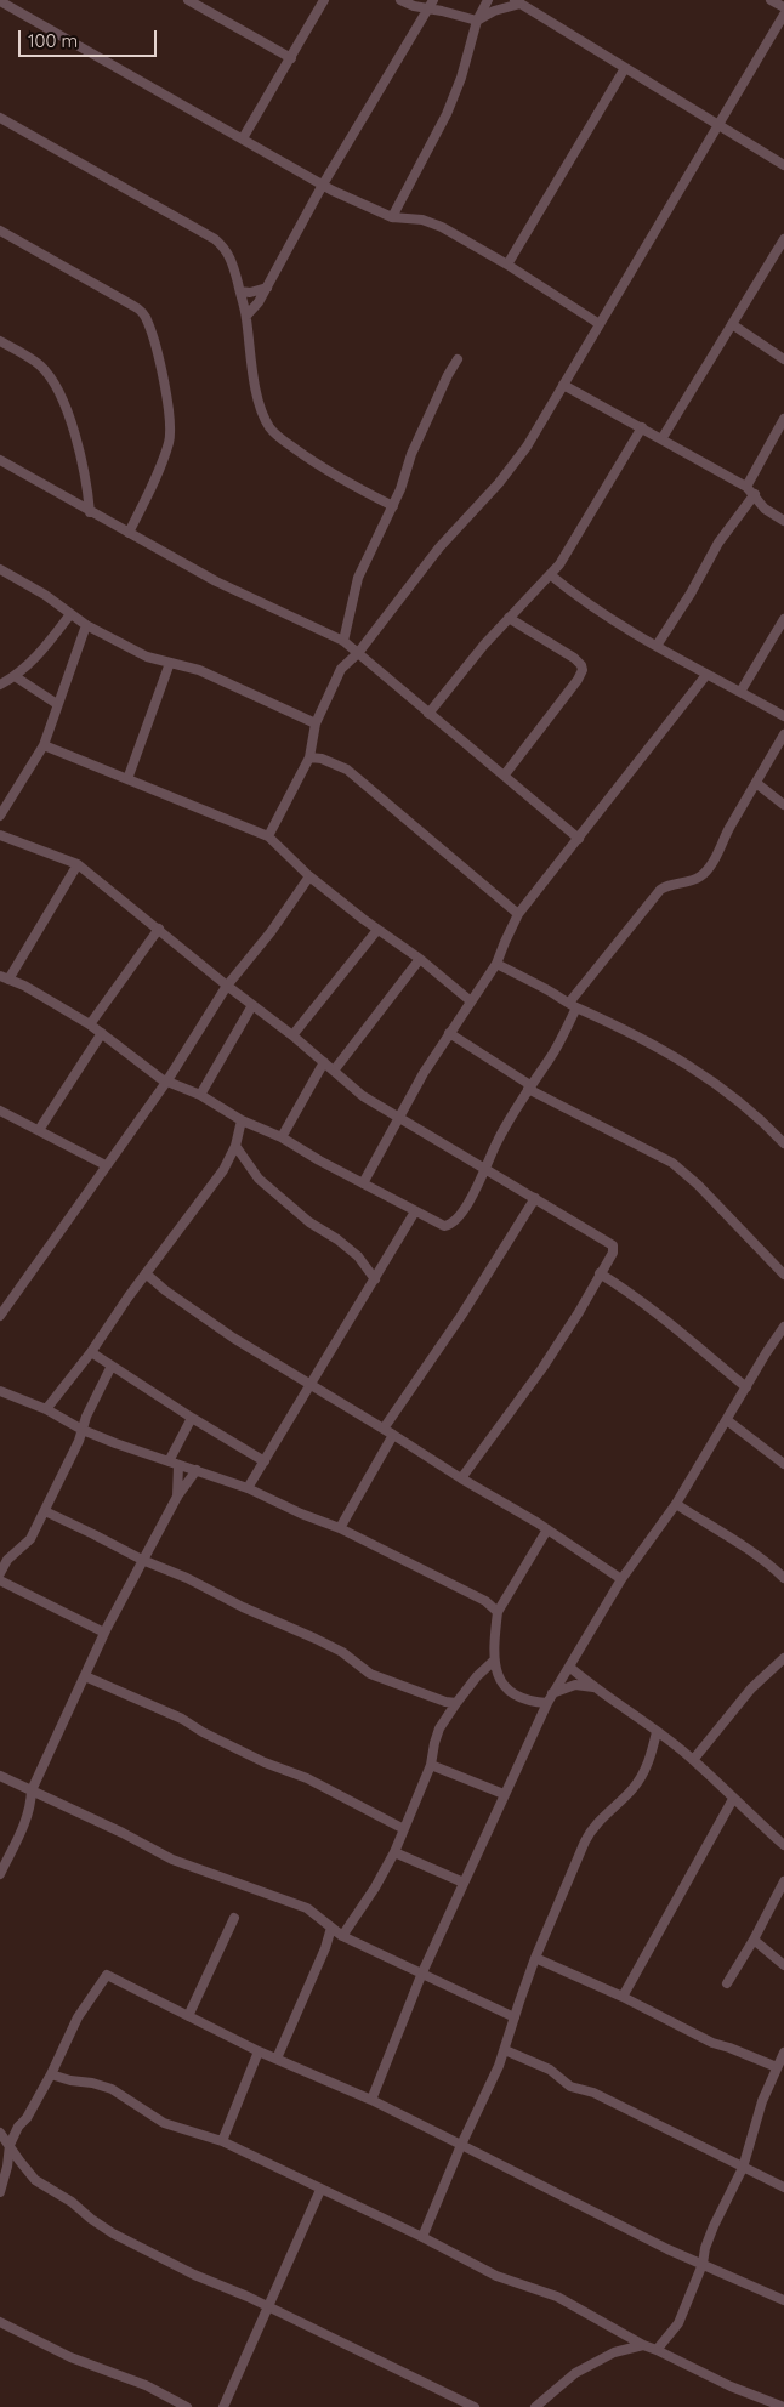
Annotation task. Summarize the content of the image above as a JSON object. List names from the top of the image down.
{
  "scale_bar": "100 m"
}
